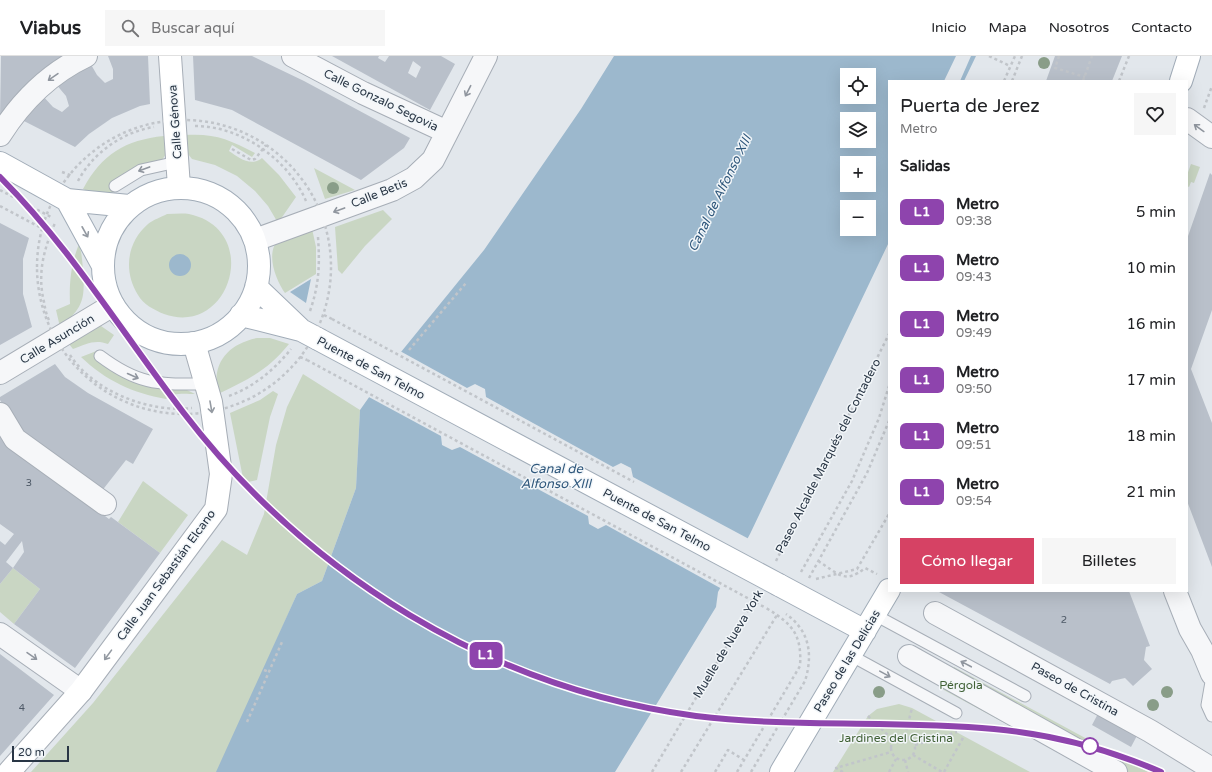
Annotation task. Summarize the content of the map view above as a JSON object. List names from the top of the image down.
{
  "streets": {
    "main road": [
      "Calle Génova",
      "Puente de San Telmo",
      "Calle Juan Sebastián Elcano",
      "Paseo de las Delicias"
    ],
    "street": [
      "Calle Gonzalo Segovia",
      "Calle Betis",
      "Calle Asunción",
      "Paseo de Cristina"
    ],
    "path": ["Paseo Alcalde Marqués del Contadero", "Muelle de Nueva York"]
  },
  "crossings": [
    ["Calle Gonzalo Segovia", "Calle Betis"],
    ["Puente de San Telmo", "Muelle de Nueva York"],
    ["Puente de San Telmo", "Paseo de las Delicias"]
  ],
  "one_way": ["Calle Betis", "Calle Juan Sebastián Elcano"],
  "water": ["Canal de Alfonso XIII"],
  "parks": ["Pérgola", "Jardines del Cristina"],
  "lines": ["metro line L1"],
  "house_numbers": ["3", "2", "4"],
  "scale_bar": "20 m",
  "page": {
    "header": "Viabus",
    "search": "Buscar aquí",
    "nav": [
      "Inicio",
      "Mapa",
      "Nosotros",
      "Contacto"
    ],
    "on_map": "L1",
    "map_buttons": ["+", "−"],
    "heading": [
      ["Puerta de Jerez", "Metro"],
      "Salidas"
    ],
    "list": [
      {
        "mark": "L1",
        "name": "Metro",
        "note": "09:38",
        "value": "5 min"
      },
      {
        "mark": "L1",
        "name": "Metro",
        "note": "09:43",
        "value": "10 min"
      },
      {
        "mark": "L1",
        "name": "Metro",
        "note": "09:49",
        "value": "16 min"
      },
      {
        "mark": "L1",
        "name": "Metro",
        "note": "09:50",
        "value": "17 min"
      },
      {
        "mark": "L1",
        "name": "Metro",
        "note": "09:51",
        "value": "18 min"
      },
      {
        "mark": "L1",
        "name": "Metro",
        "note": "09:54",
        "value": "21 min"
      }
    ],
    "buttons": ["Cómo llegar", "Billetes"],
    "scale": "20 m"
  }
}
